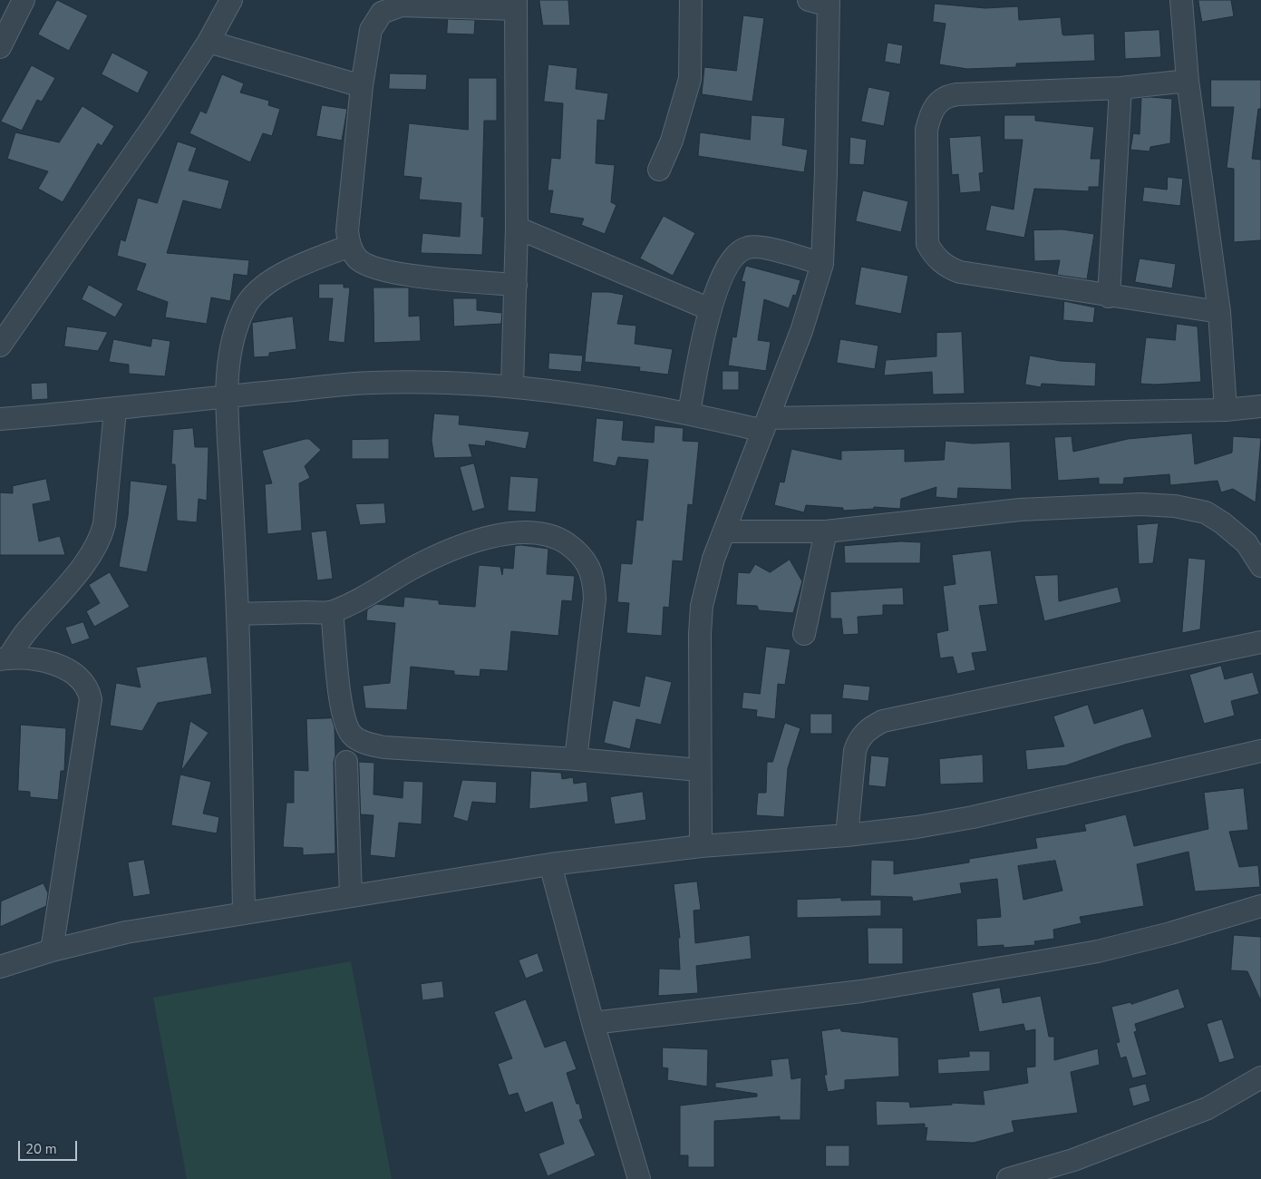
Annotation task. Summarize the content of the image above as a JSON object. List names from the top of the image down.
{
  "scale_bar": "20 m"
}
